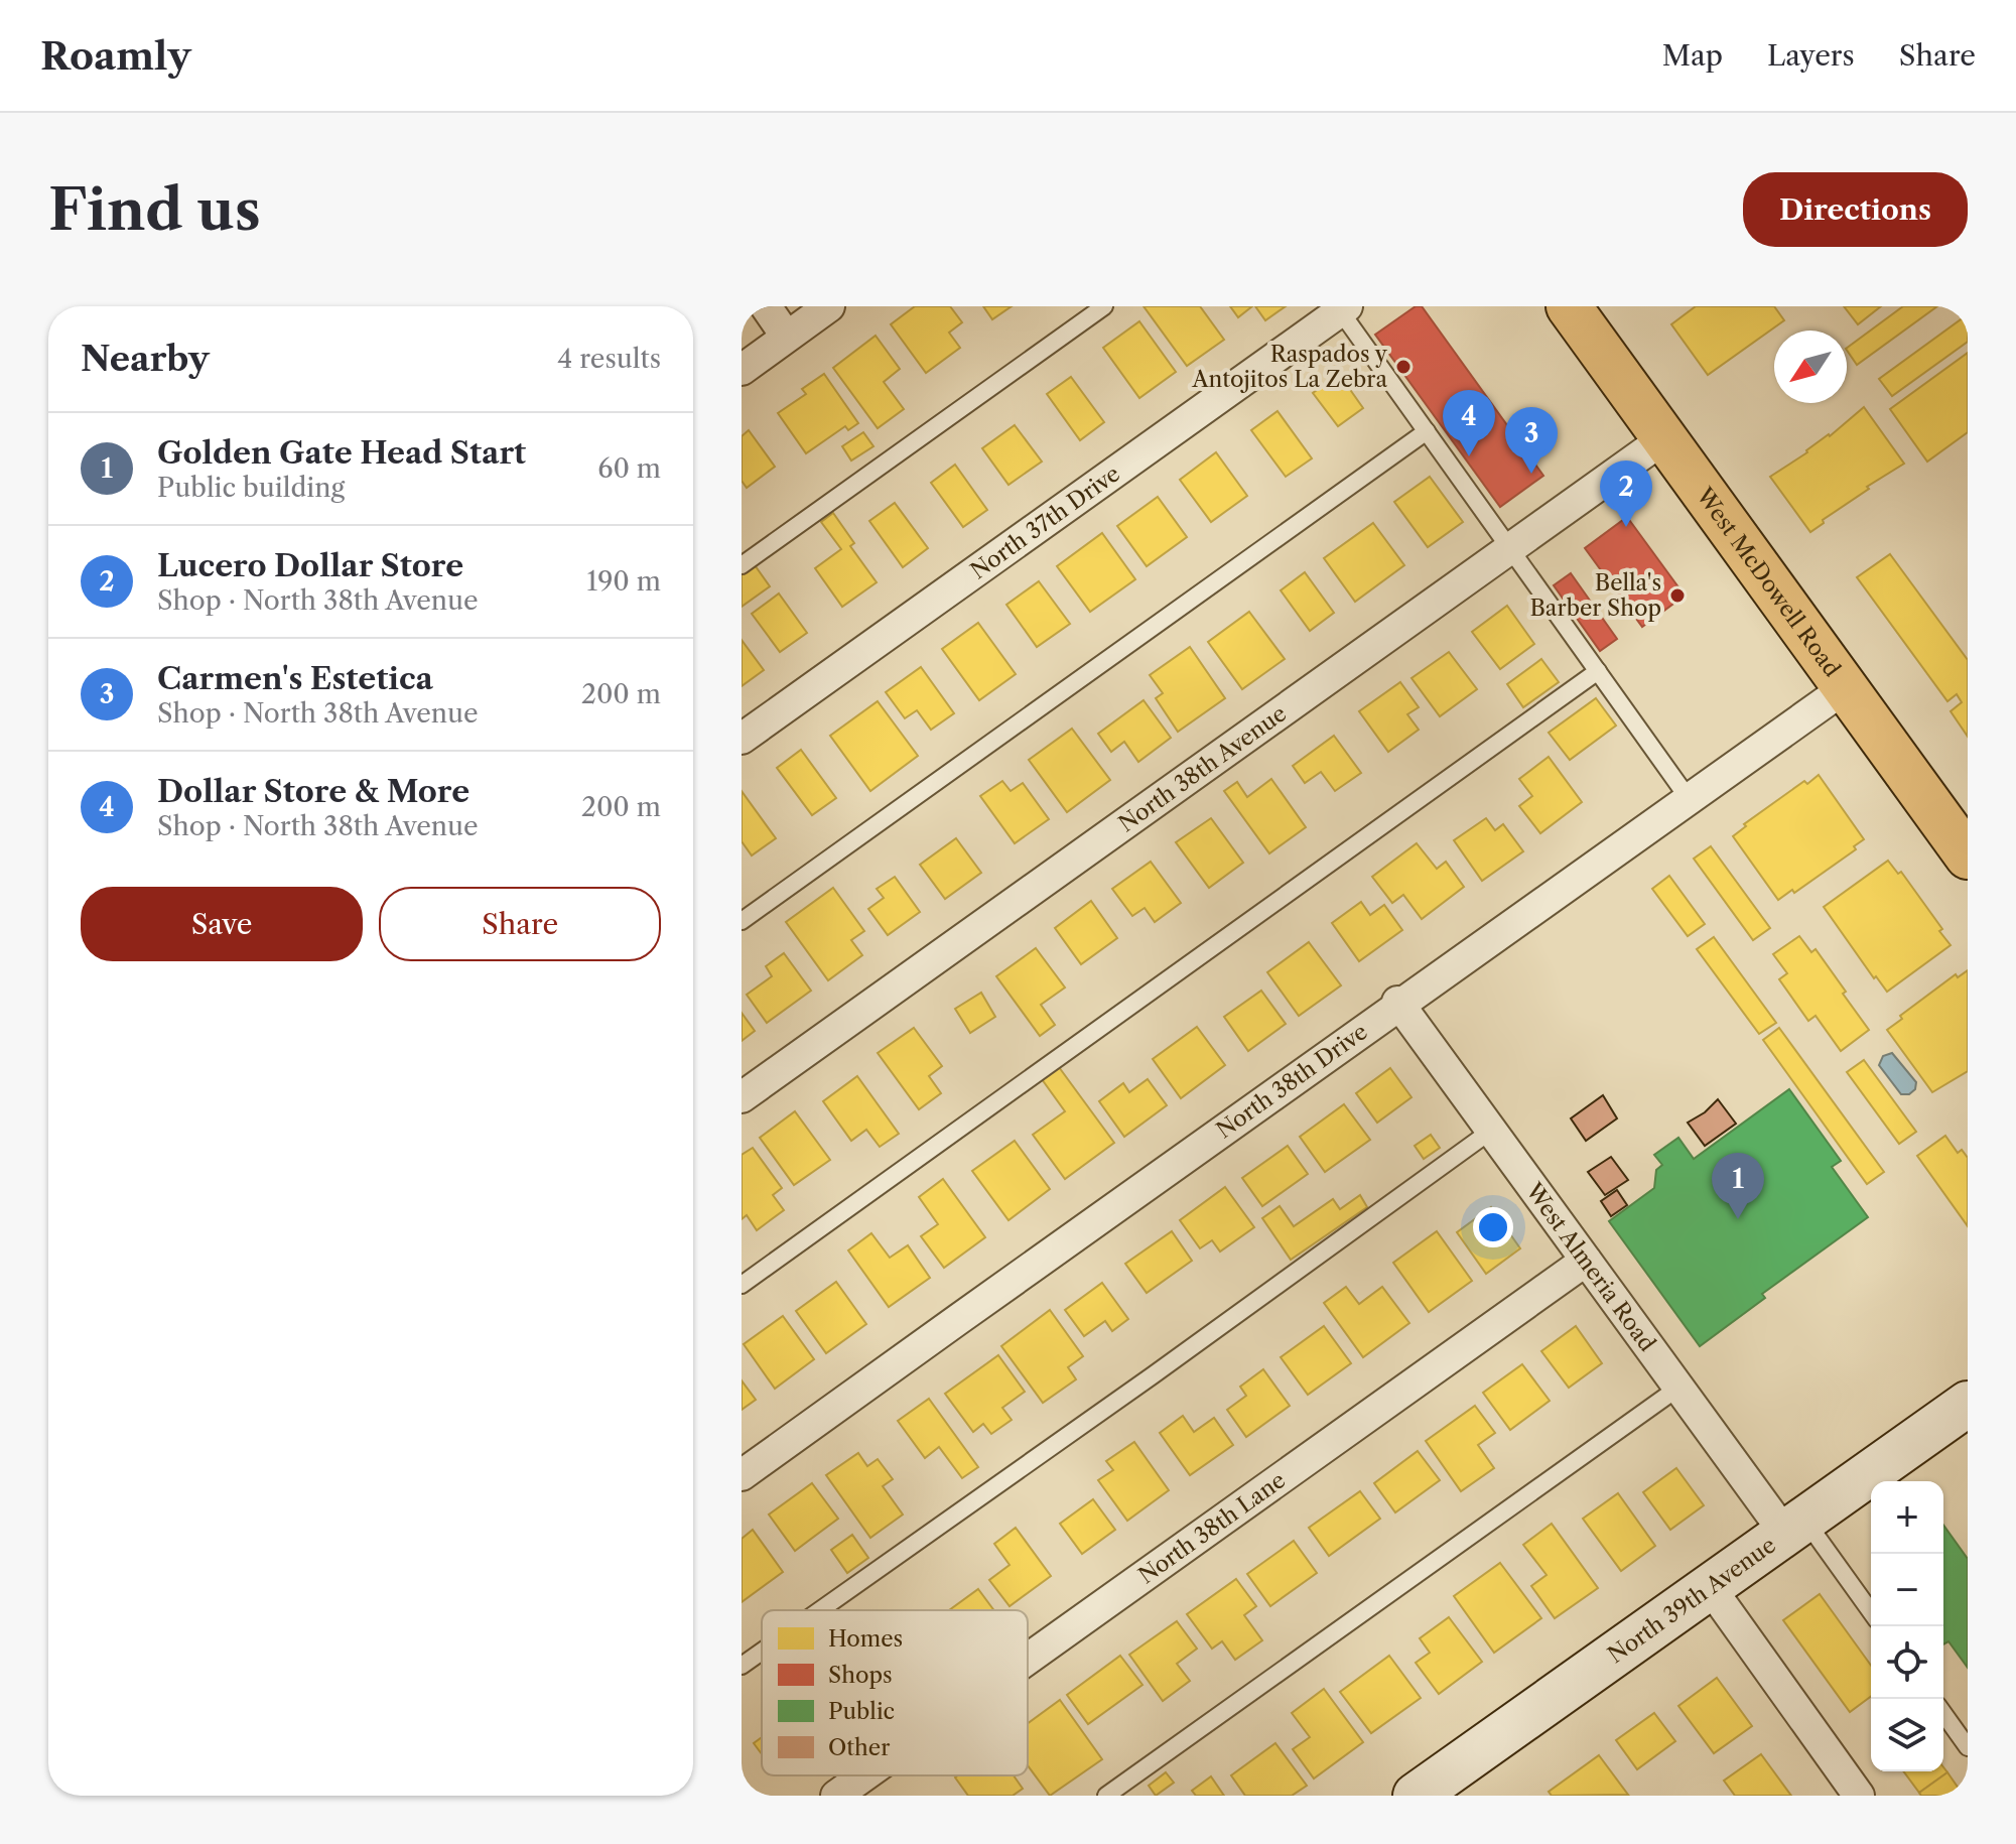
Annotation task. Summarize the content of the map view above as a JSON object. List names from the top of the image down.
{
  "streets": {
    "main road": ["West McDowell Road"],
    "street": [
      "North 37th Drive",
      "North 38th Avenue",
      "North 38th Drive",
      "West Almeria Road",
      "North 38th Lane",
      "North 39th Avenue"
    ]
  },
  "crossings": [
    ["West McDowell Road", "North 38th Avenue"],
    ["West McDowell Road", "North 38th Drive"],
    ["North 38th Drive", "West Almeria Road"],
    ["West Almeria Road", "North 38th Lane"],
    ["West Almeria Road", "North 39th Avenue"]
  ],
  "places": ["Raspados y Antojitos La Zebra", "Bella's Barber Shop"],
  "legend": [
    "Homes",
    "Shops",
    "Public",
    "Other"
  ],
  "north": "bottom left",
  "page": {
    "header": "Roamly",
    "nav": ["Map", "Layers", "Share"],
    "buttons": [
      "Directions",
      ["Save", "Share"]
    ],
    "title": "Find us",
    "heading": ["Nearby", "4 results"],
    "pins": [
      "4",
      "3",
      "2",
      "1"
    ],
    "list": [
      {
        "mark": "1",
        "name": "Golden Gate Head Start",
        "note": "Public building",
        "value": "60 m"
      },
      {
        "mark": "2",
        "name": "Lucero Dollar Store",
        "note": "Shop · North 38th Avenue",
        "value": "190 m"
      },
      {
        "mark": "3",
        "name": "Carmen's Estetica",
        "note": "Shop · North 38th Avenue",
        "value": "200 m"
      },
      {
        "mark": "4",
        "name": "Dollar Store & More",
        "note": "Shop · North 38th Avenue",
        "value": "200 m"
      }
    ],
    "map_buttons": ["+", "−"]
  }
}
